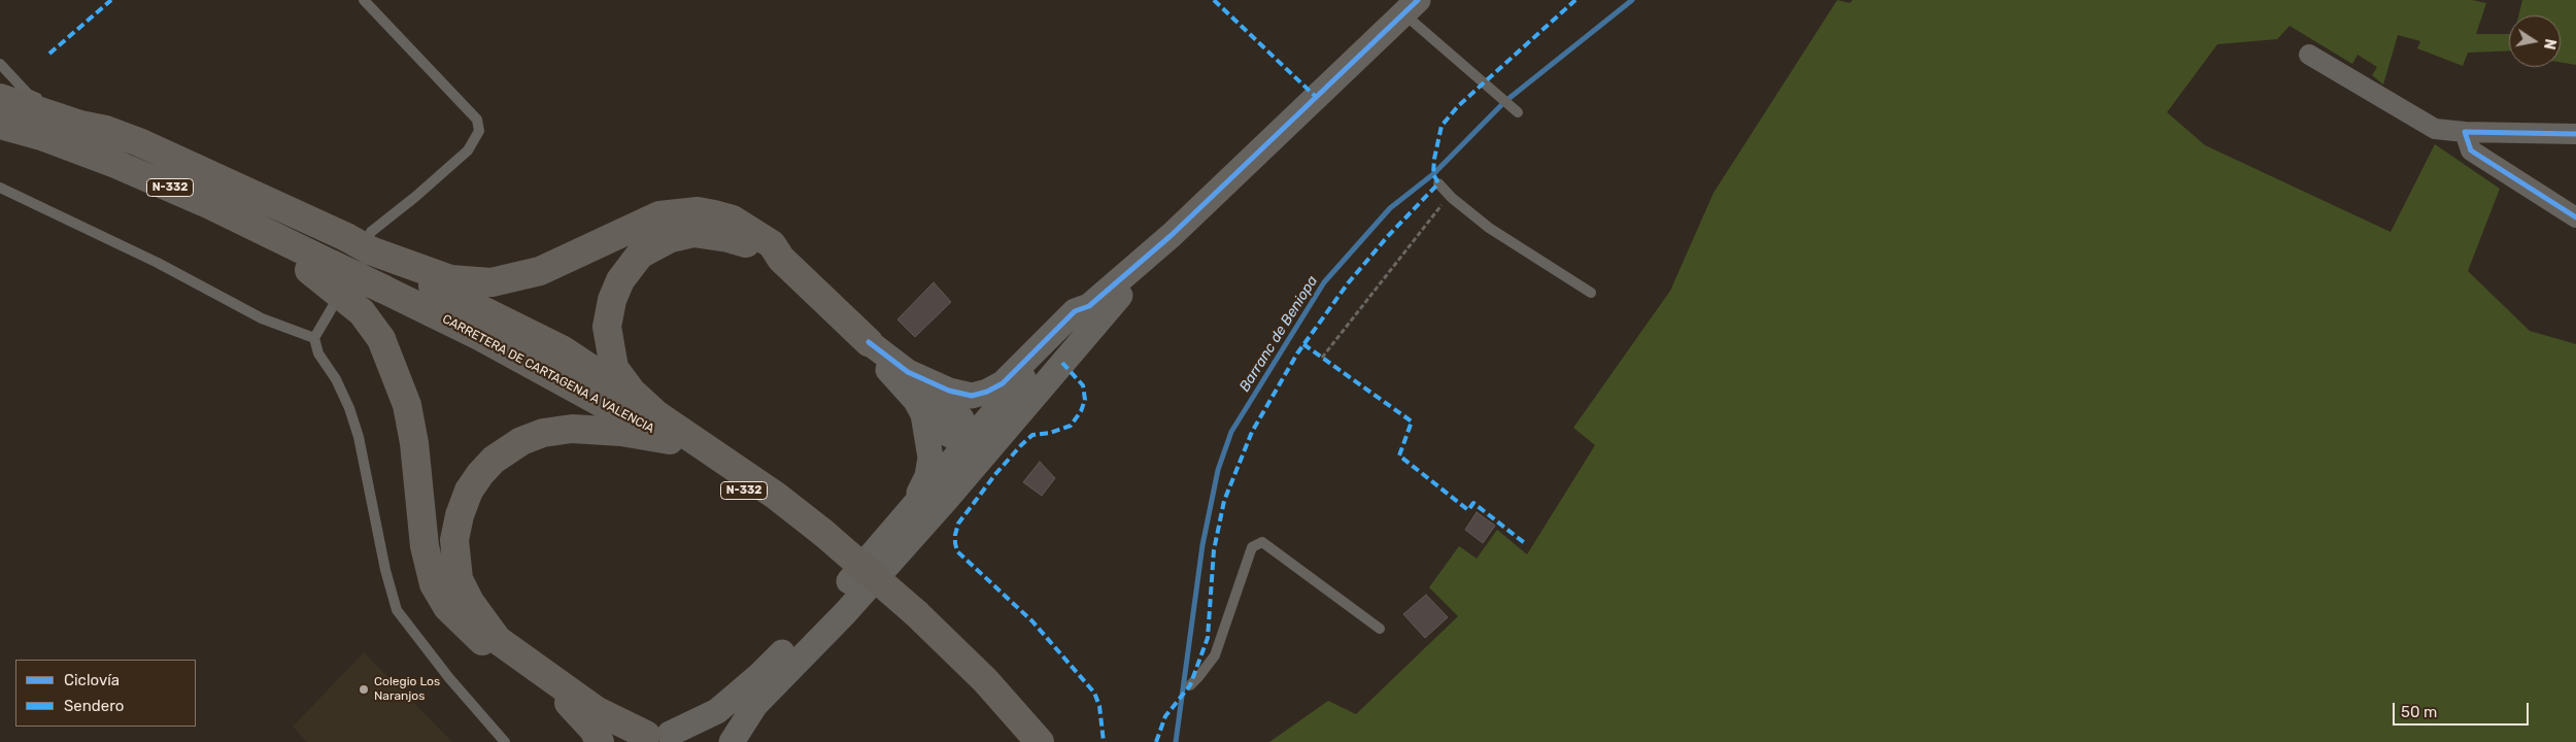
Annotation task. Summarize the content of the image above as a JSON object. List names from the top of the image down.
{
  "streets": {
    "highway": ["N-332", "CARRETERA DE CARTAGENA A VALENCIA"]
  },
  "water": ["Barranc de Beniopa"],
  "places": ["Colegio Los Naranjos"],
  "legend": ["Ciclovía", "Sendero"],
  "scale_bar": "50 m",
  "north": "right"
}
